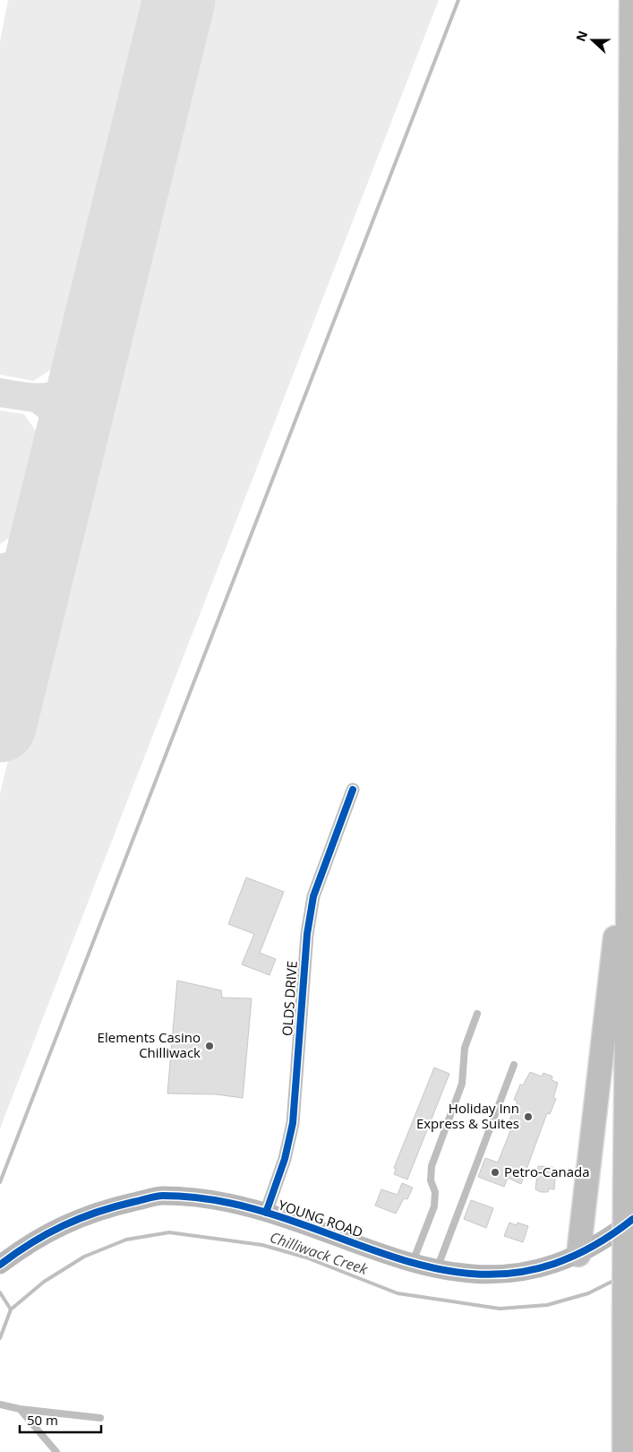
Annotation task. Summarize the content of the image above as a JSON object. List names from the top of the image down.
{
  "streets": {
    "main road": ["YOUNG ROAD"],
    "street": ["OLDS DRIVE"]
  },
  "crossings": [
    ["OLDS DRIVE", "YOUNG ROAD"]
  ],
  "water": ["Chilliwack Creek"],
  "places": ["Elements Casino Chilliwack", "Holiday Inn Express & Suites", "Petro-Canada"],
  "scale_bar": "50 m",
  "north": "left"
}
